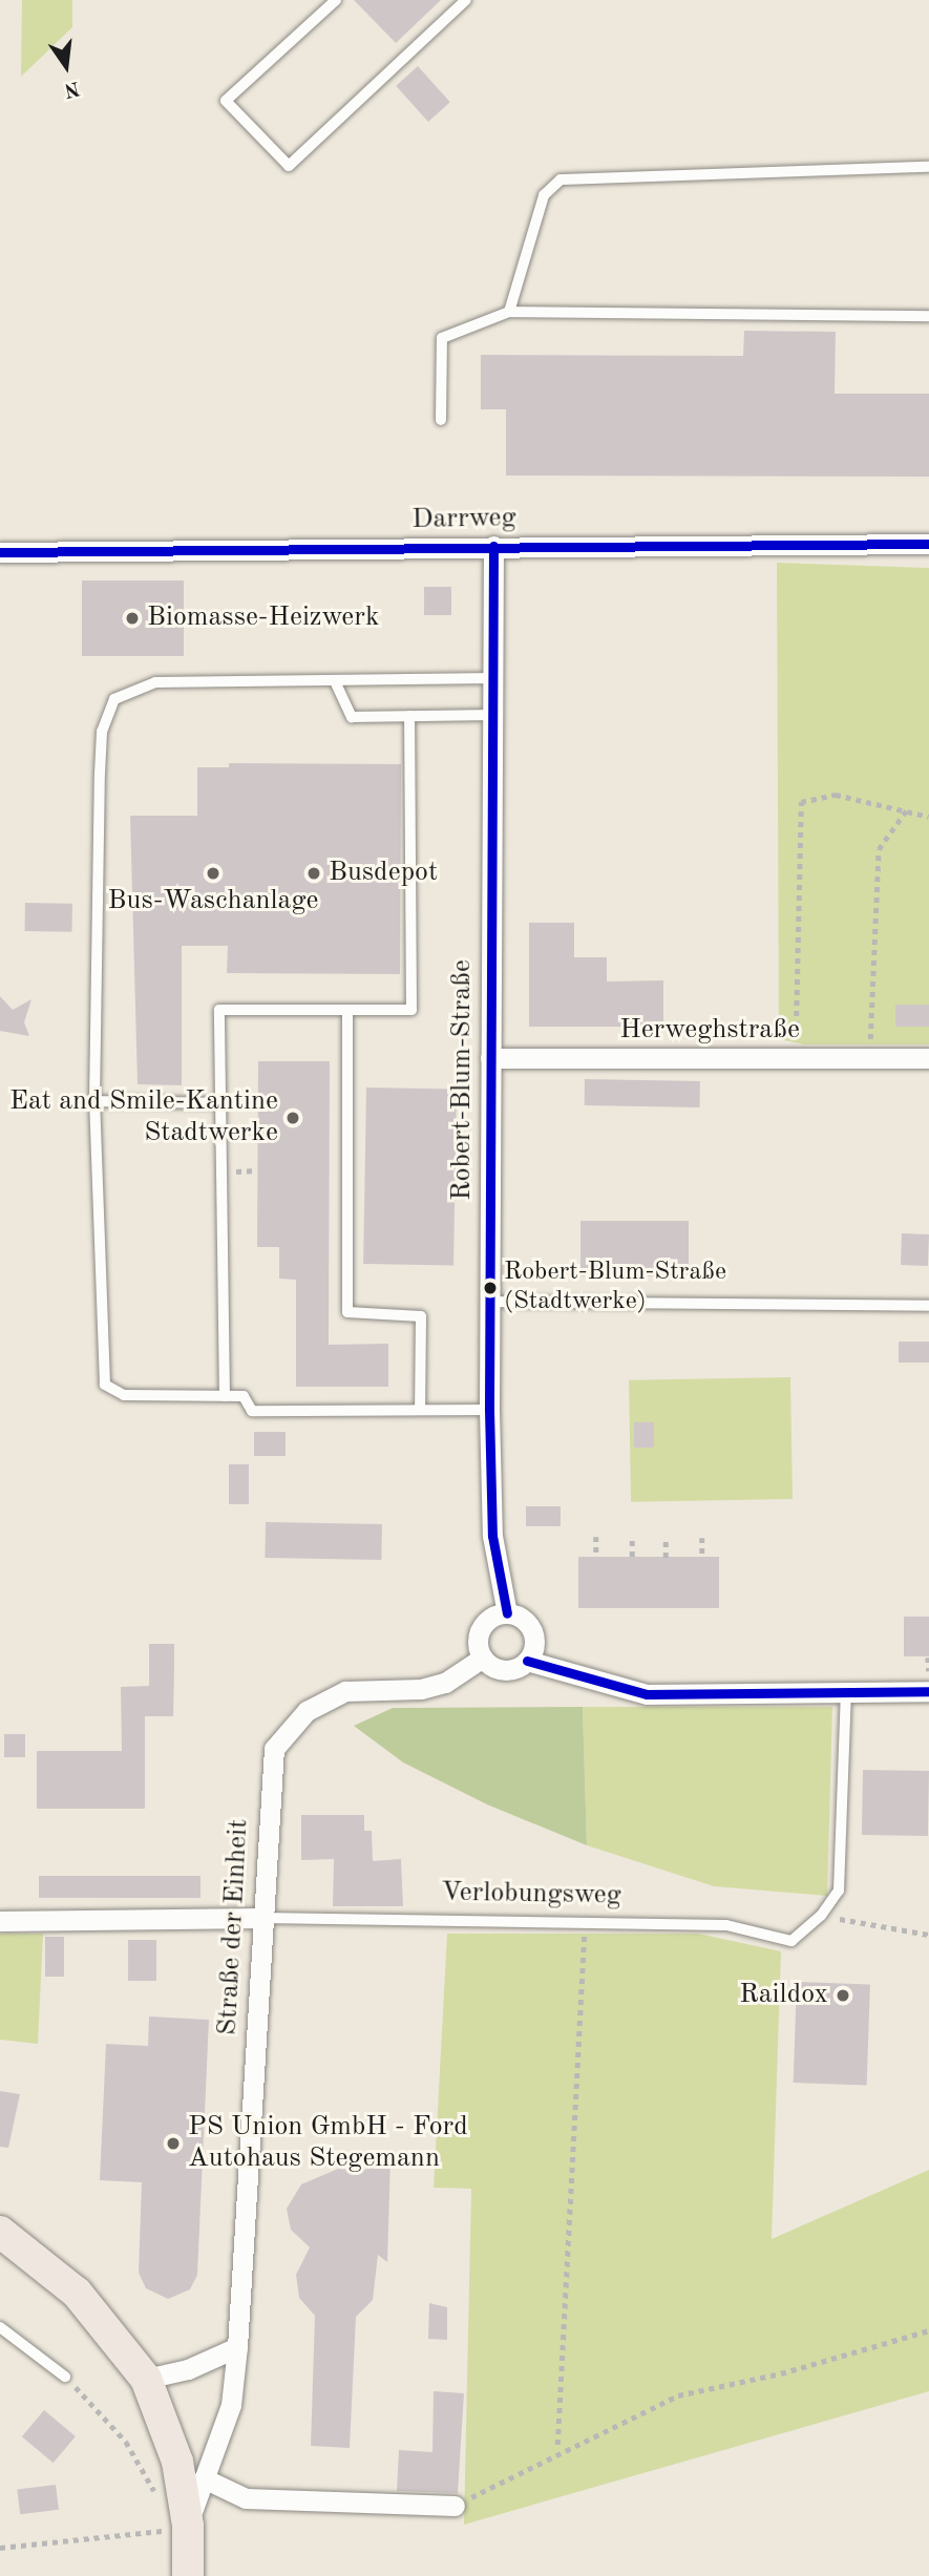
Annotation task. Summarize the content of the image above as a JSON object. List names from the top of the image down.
{
  "streets": {
    "street": [
      "Darrweg",
      "Herweghstraße",
      "Robert-Blum-Straße",
      "Verlobungsweg",
      "Straße der Einheit"
    ]
  },
  "crossings": [
    ["Darrweg", "Robert-Blum-Straße"],
    ["Herweghstraße", "Robert-Blum-Straße"],
    ["Robert-Blum-Straße", "Straße der Einheit"],
    ["Verlobungsweg", "Straße der Einheit"]
  ],
  "places": [
    "Biomasse-Heizwerk",
    "Bus-Waschanlage",
    "Busdepot",
    "Eat and Smile-Kantine Stadtwerke",
    "Robert-Blum-Straße (Stadtwerke)",
    "Raildox",
    "PS Union GmbH - Ford Autohaus Stegemann"
  ],
  "north": "bottom"
}
